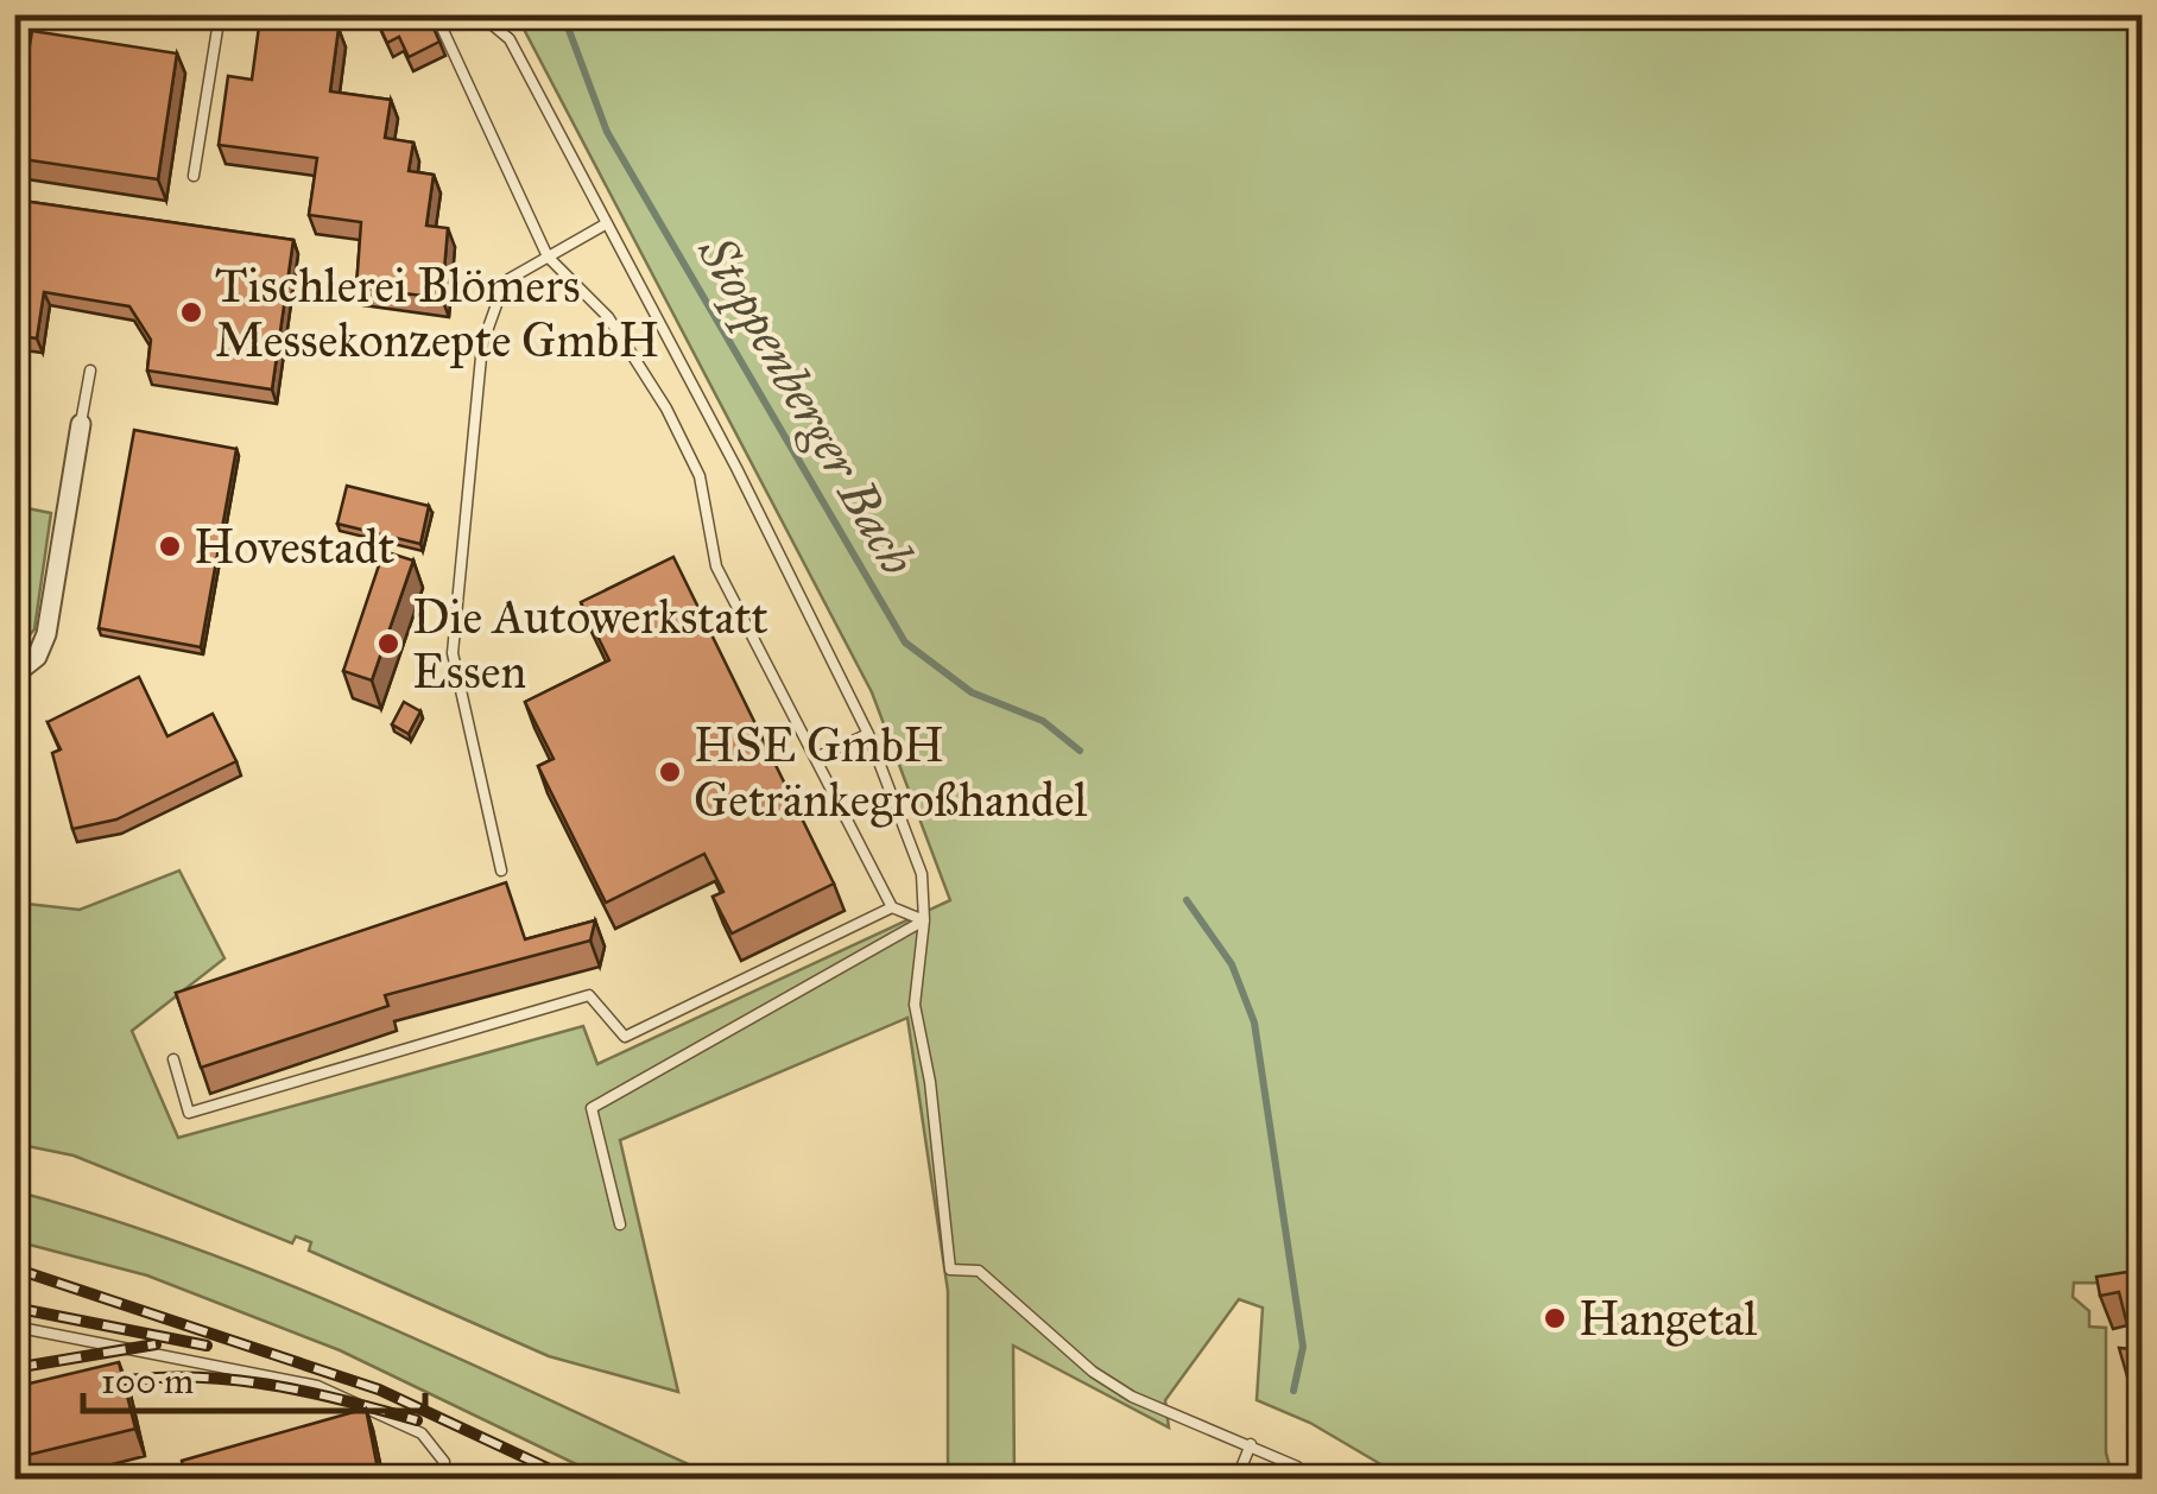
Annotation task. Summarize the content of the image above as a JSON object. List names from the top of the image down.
{
  "water": ["Stoppenberger Bach"],
  "places": [
    "Tischlerei Blömers Messekonzepte GmbH",
    "Hovestadt",
    "Die Autowerkstatt Essen",
    "HSE GmbH Getränkegroßhandel",
    "Hangetal"
  ],
  "scale_bar": "100 m"
}
